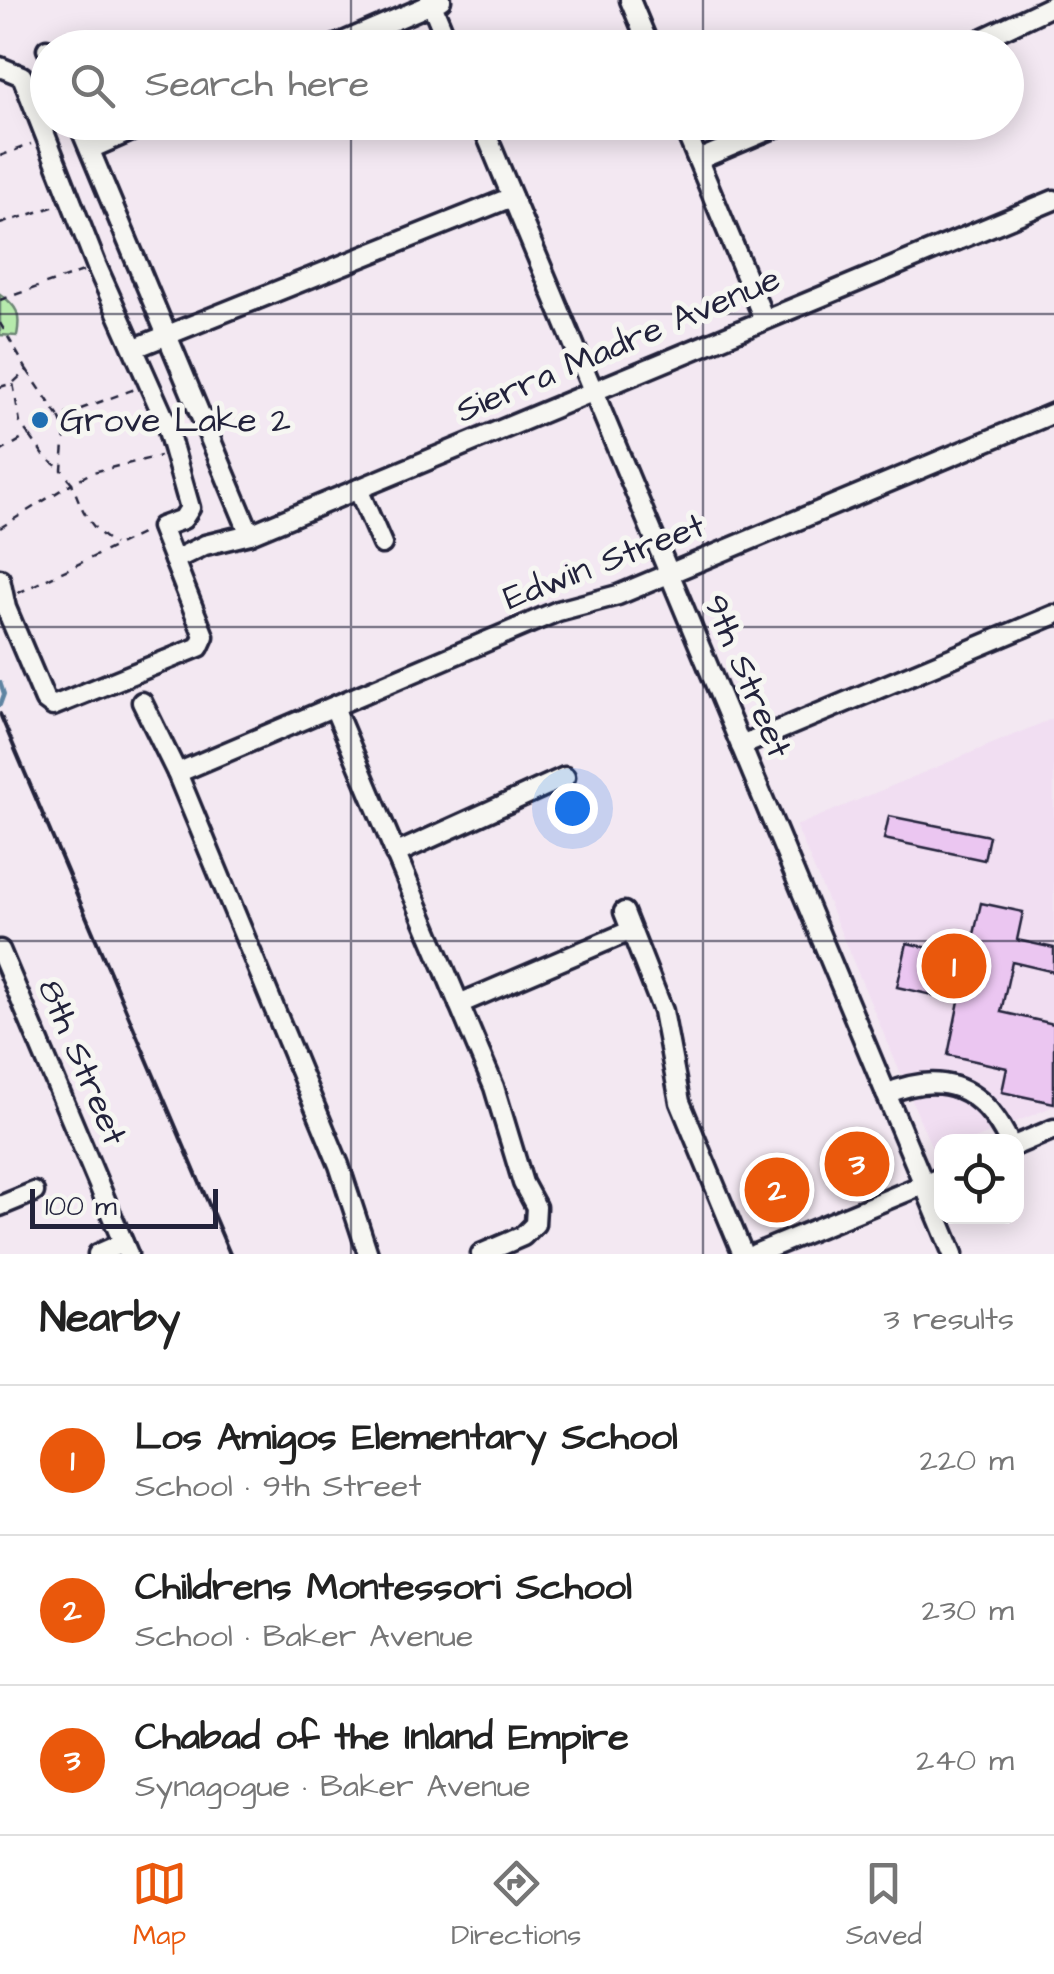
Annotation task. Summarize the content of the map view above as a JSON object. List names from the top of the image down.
{
  "streets": {
    "street": [
      "Sierra Madre Avenue",
      "Edwin Street",
      "9th Street",
      "8th Street"
    ]
  },
  "crossings": [
    ["Sierra Madre Avenue", "9th Street"],
    ["Edwin Street", "9th Street"]
  ],
  "places": ["Grove Lake 2"],
  "scale_bar": "100 m",
  "page": {
    "search": "Search here",
    "pins": ["1", "3", "2"],
    "scale": "100 m",
    "heading": ["Nearby", "3 results"],
    "list": [
      {
        "mark": "1",
        "name": "Los Amigos Elementary School",
        "note": "School · 9th Street",
        "value": "220 m"
      },
      {
        "mark": "2",
        "name": "Childrens Montessori School",
        "note": "School · Baker Avenue",
        "value": "230 m"
      },
      {
        "mark": "3",
        "name": "Chabad of the Inland Empire",
        "note": "Synagogue · Baker Avenue",
        "value": "240 m"
      }
    ],
    "nav": ["Map", "Directions", "Saved"]
  }
}
